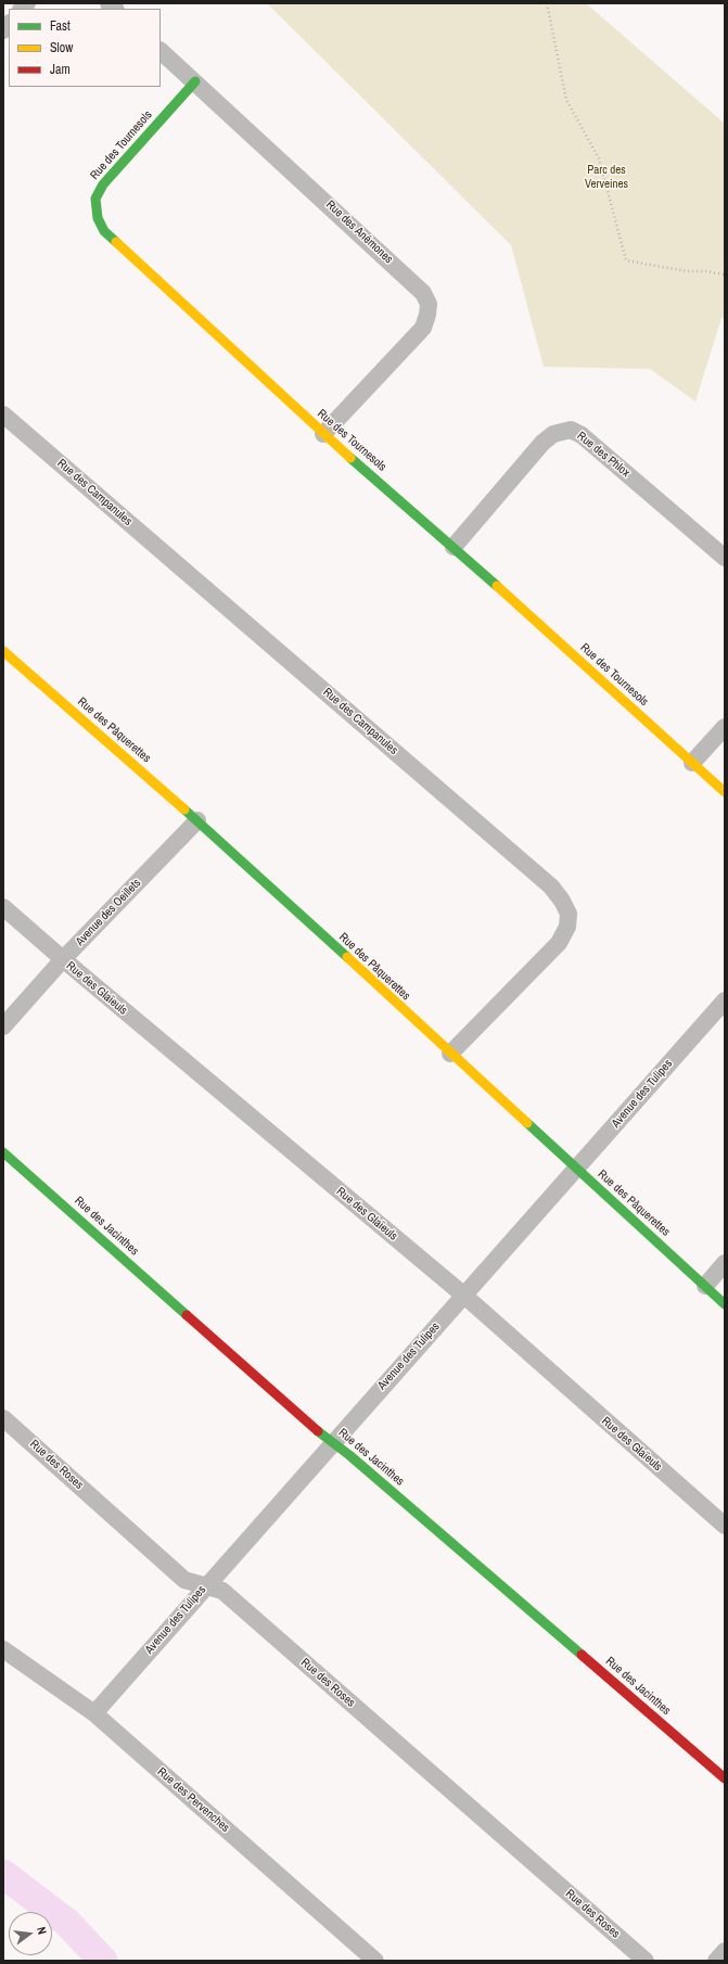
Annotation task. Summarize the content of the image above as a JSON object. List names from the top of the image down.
{
  "streets": {
    "street": [
      "Rue des Tournesols",
      "Rue des Anémones",
      "Rue des Phlox",
      "Rue des Campanules",
      "Rue des Pâquerettes",
      "Avenue des Oeillets",
      "Rue des Glaïeuls",
      "Avenue des Tulipes",
      "Rue des Jacinthes",
      "Rue des Roses",
      "Rue des Pervenches"
    ]
  },
  "crossings": [
    ["Rue des Tournesols", "Rue des Anémones"],
    ["Rue des Tournesols", "Rue des Phlox"],
    ["Rue des Campanules", "Rue des Pâquerettes"],
    ["Rue des Pâquerettes", "Avenue des Oeillets"],
    ["Rue des Pâquerettes", "Avenue des Tulipes"],
    ["Avenue des Oeillets", "Rue des Glaïeuls"],
    ["Rue des Glaïeuls", "Avenue des Tulipes"],
    ["Avenue des Tulipes", "Rue des Jacinthes"],
    ["Avenue des Tulipes", "Rue des Roses"],
    ["Avenue des Tulipes", "Rue des Pervenches"]
  ],
  "parks": ["Parc des Verveines"],
  "legend": ["Fast", "Slow", "Jam"],
  "north": "right"
}
